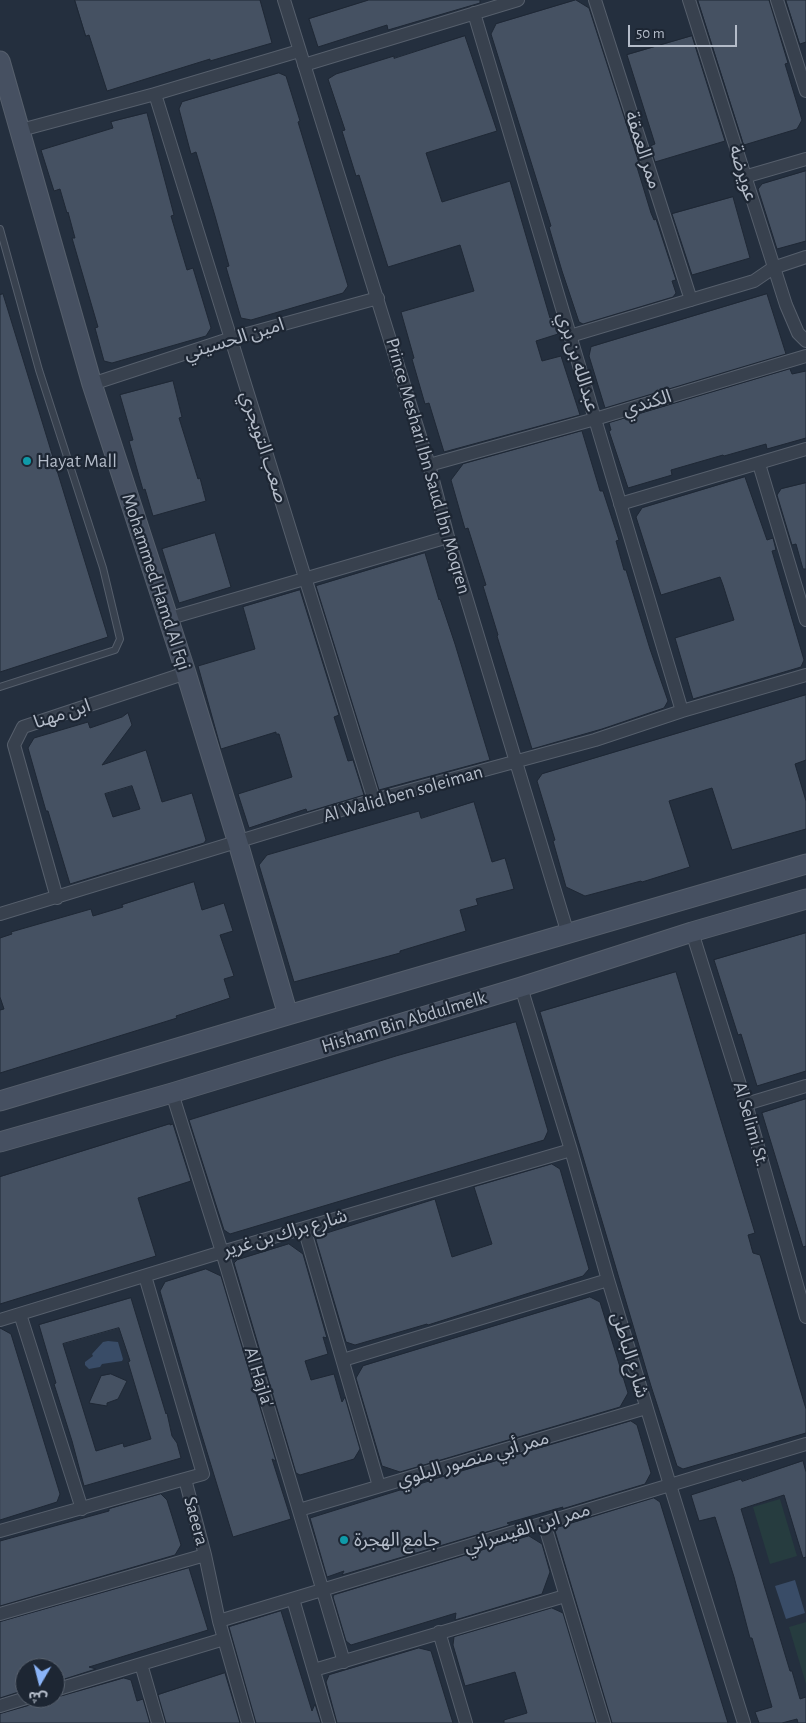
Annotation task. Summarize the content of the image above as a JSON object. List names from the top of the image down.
{
  "streets": {
    "street": [
      "ممر العمقة",
      "عويرضة",
      "امين الحسيني",
      "عبدالله بن بري",
      "الكندي",
      "صعب التويجري",
      "Prince Meshari Ibn Saud Ibn Moqren",
      "Mohammed Hamd Al Fqi",
      "ابن مهنا",
      "Al Walid ben soleiman",
      "Hisham Bin Abdulmelk",
      "Al Selimi St.",
      "شارع براك بن غرير",
      "شارع الباطن",
      "Al Hajla'",
      "ممر أبي منصور البلوي",
      "Saeera",
      "ممر ابن القيسراني"
    ]
  },
  "crossings": [
    ["امين الحسيني", "صعب التويجري"],
    ["امين الحسيني", "Prince Meshari Ibn Saud Ibn Moqren"],
    ["امين الحسيني", "Mohammed Hamd Al Fqi"],
    ["عبدالله بن بري", "الكندي"],
    ["عبدالله بن بري", "Al Walid ben soleiman"],
    ["الكندي", "Prince Meshari Ibn Saud Ibn Moqren"],
    ["صعب التويجري", "Al Walid ben soleiman"],
    ["Prince Meshari Ibn Saud Ibn Moqren", "Al Walid ben soleiman"],
    ["Prince Meshari Ibn Saud Ibn Moqren", "Hisham Bin Abdulmelk"],
    ["Mohammed Hamd Al Fqi", "ابن مهنا"],
    ["Mohammed Hamd Al Fqi", "Al Walid ben soleiman"],
    ["Mohammed Hamd Al Fqi", "Hisham Bin Abdulmelk"],
    ["ابن مهنا", "Al Walid ben soleiman"],
    ["Hisham Bin Abdulmelk", "Al Selimi St."],
    ["Hisham Bin Abdulmelk", "شارع الباطن"],
    ["Hisham Bin Abdulmelk", "Al Hajla'"],
    ["شارع براك بن غرير", "شارع الباطن"],
    ["شارع براك بن غرير", "Al Hajla'"],
    ["شارع براك بن غرير", "Saeera"],
    ["شارع الباطن", "ممر أبي منصور البلوي"],
    ["شارع الباطن", "ممر ابن القيسراني"],
    ["Al Hajla'", "ممر أبي منصور البلوي"],
    ["Al Hajla'", "ممر ابن القيسراني"],
    ["Saeera", "ممر ابن القيسراني"]
  ],
  "places": ["Hayat Mall", "جامع الهجرة"],
  "scale_bar": "50 m",
  "north": "bottom"
}
